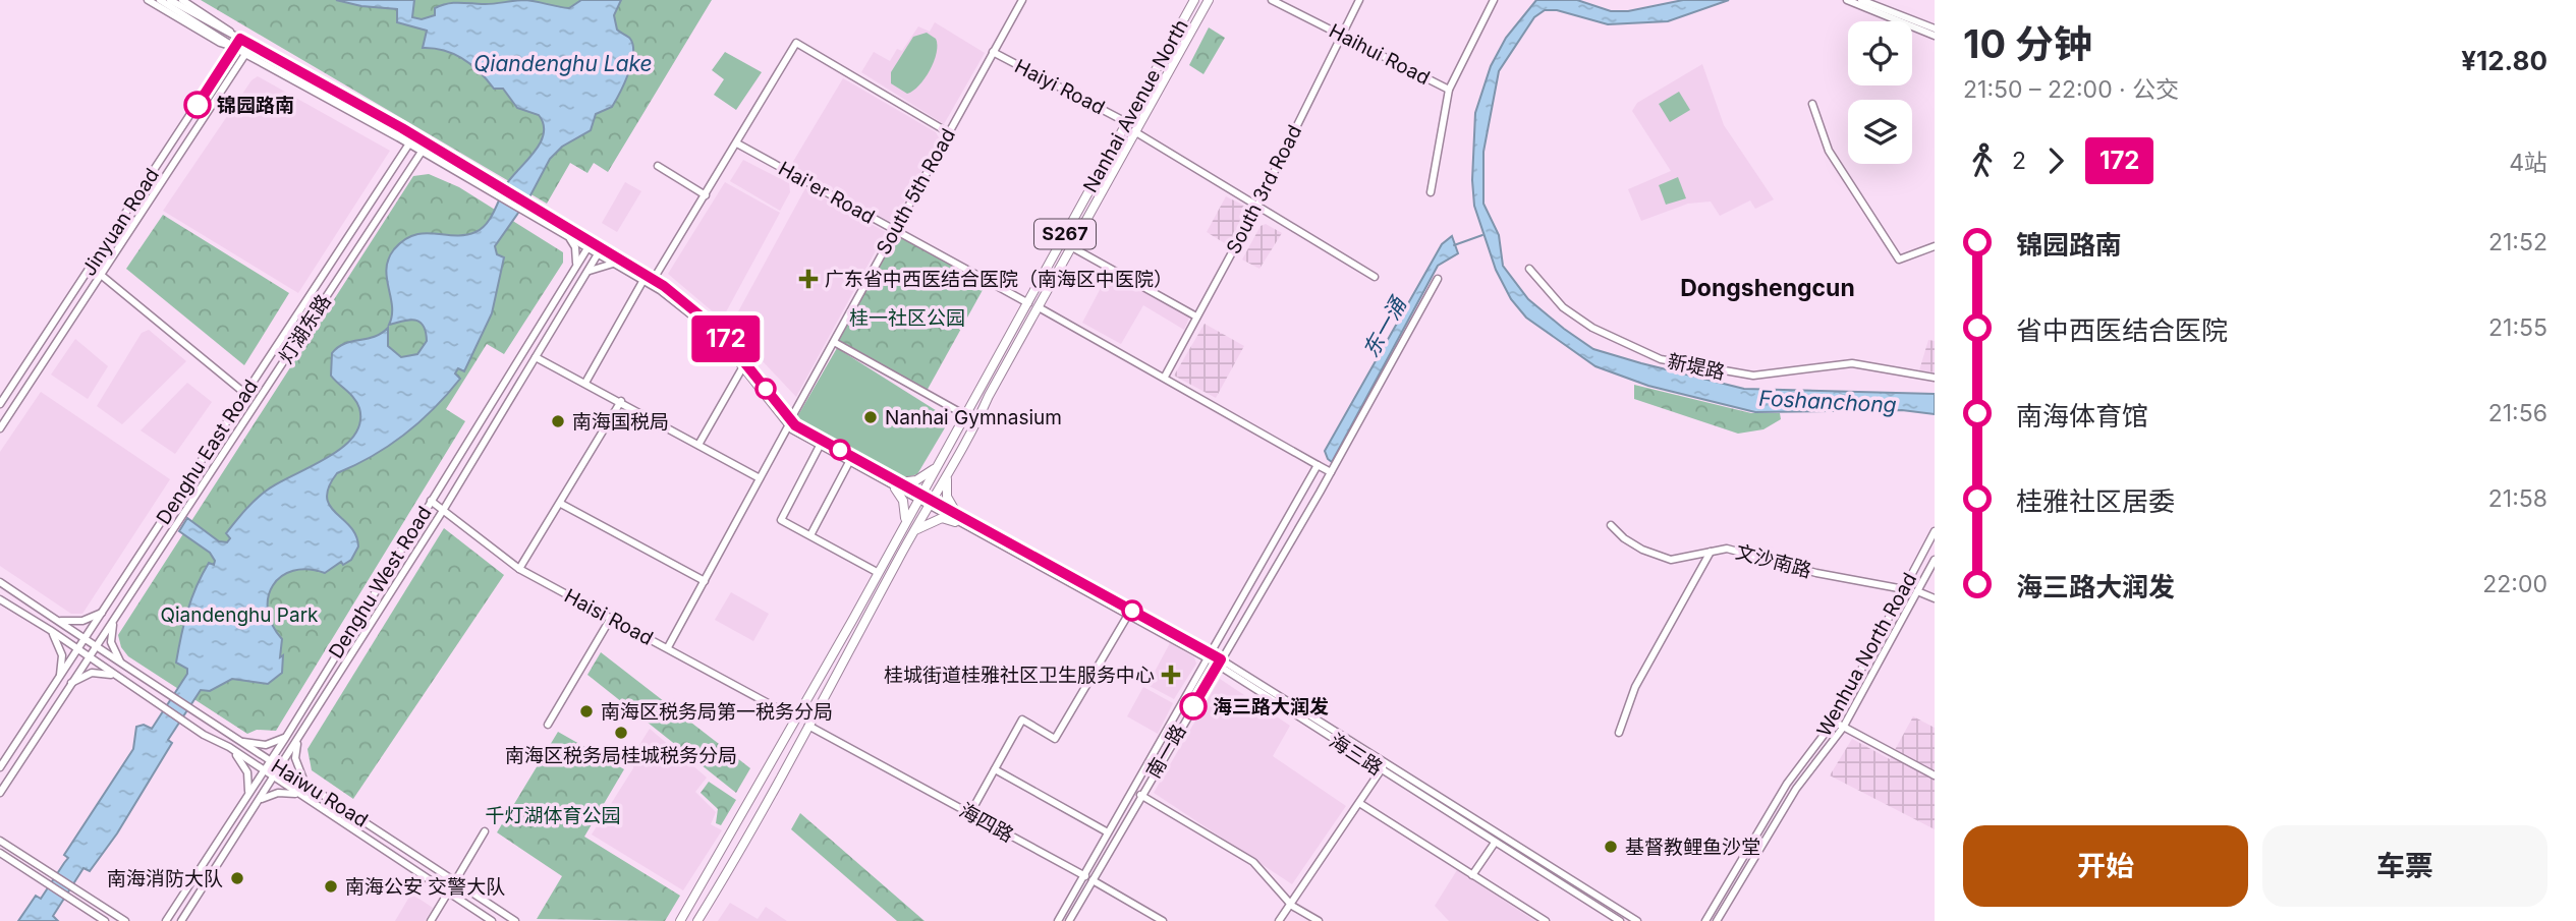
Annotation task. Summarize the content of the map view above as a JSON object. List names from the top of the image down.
{
  "streets": {
    "highway": ["Nanhai Avenue North", "S267"],
    "main road": [
      "Haihui Road",
      "Haiyi Road",
      "South 3rd Road",
      "South 5th Road",
      "Hai'er Road",
      "Jinyuan Road",
      "灯湖东路",
      "新堤路",
      "Denghu East Road",
      "文沙南路",
      "Denghu West Road",
      "Haisi Road",
      "Wenhua North Road",
      "南一路",
      "海三路",
      "Haiwu Road",
      "海四路"
    ]
  },
  "crossings": [
    ["Haihui Road", "South 3rd Road"],
    ["Haiyi Road", "Nanhai Avenue North"],
    ["Haiyi Road", "South 5th Road"],
    ["Nanhai Avenue North", "Hai'er Road"],
    ["Nanhai Avenue North", "Haisi Road"],
    ["Nanhai Avenue North", "海三路"],
    ["Nanhai Avenue North", "海四路"],
    ["South 5th Road", "Hai'er Road"],
    ["South 5th Road", "Haisi Road"],
    ["灯湖东路", "Haiwu Road"],
    ["Denghu East Road", "Haiwu Road"],
    ["文沙南路", "Wenhua North Road"],
    ["Denghu West Road", "Haisi Road"],
    ["Denghu West Road", "Haiwu Road"],
    ["南一路", "海三路"],
    ["南一路", "海四路"]
  ],
  "districts": ["Dongshengcun"],
  "water": ["Qiandenghu Lake", "东一涌", "Foshanchong"],
  "parks": ["桂一社区公园", "Qiandenghu Park", "千灯湖体育公园"],
  "places": {
    "other": [
      "锦园路南",
      "Nanhai Gymnasium",
      "南海国税局",
      "海三路大润发",
      "南海区税务局第一税务分局",
      "南海区税务局桂城税务分局",
      "基督教鲤鱼沙堂",
      "南海消防大队",
      "南海公安 交警大队"
    ],
    "health": ["广东省中西医结合医院（南海区中医院）", "桂城街道桂雅社区卫生服务中心"]
  },
  "lines": ["bus line 172"],
  "page": {
    "on_map": "172",
    "heading": ["10 分钟", "21:50 – 22:00 · 公交", "¥12.80"],
    "legs": ["2", "172", "4站"],
    "list": [
      {
        "name": "锦园路南",
        "value": "21:52"
      },
      {
        "name": "省中西医结合医院",
        "value": "21:55"
      },
      {
        "name": "南海体育馆",
        "value": "21:56"
      },
      {
        "name": "桂雅社区居委",
        "value": "21:58"
      },
      {
        "name": "海三路大润发",
        "value": "22:00"
      }
    ],
    "buttons": ["开始", "车票"]
  }
}
